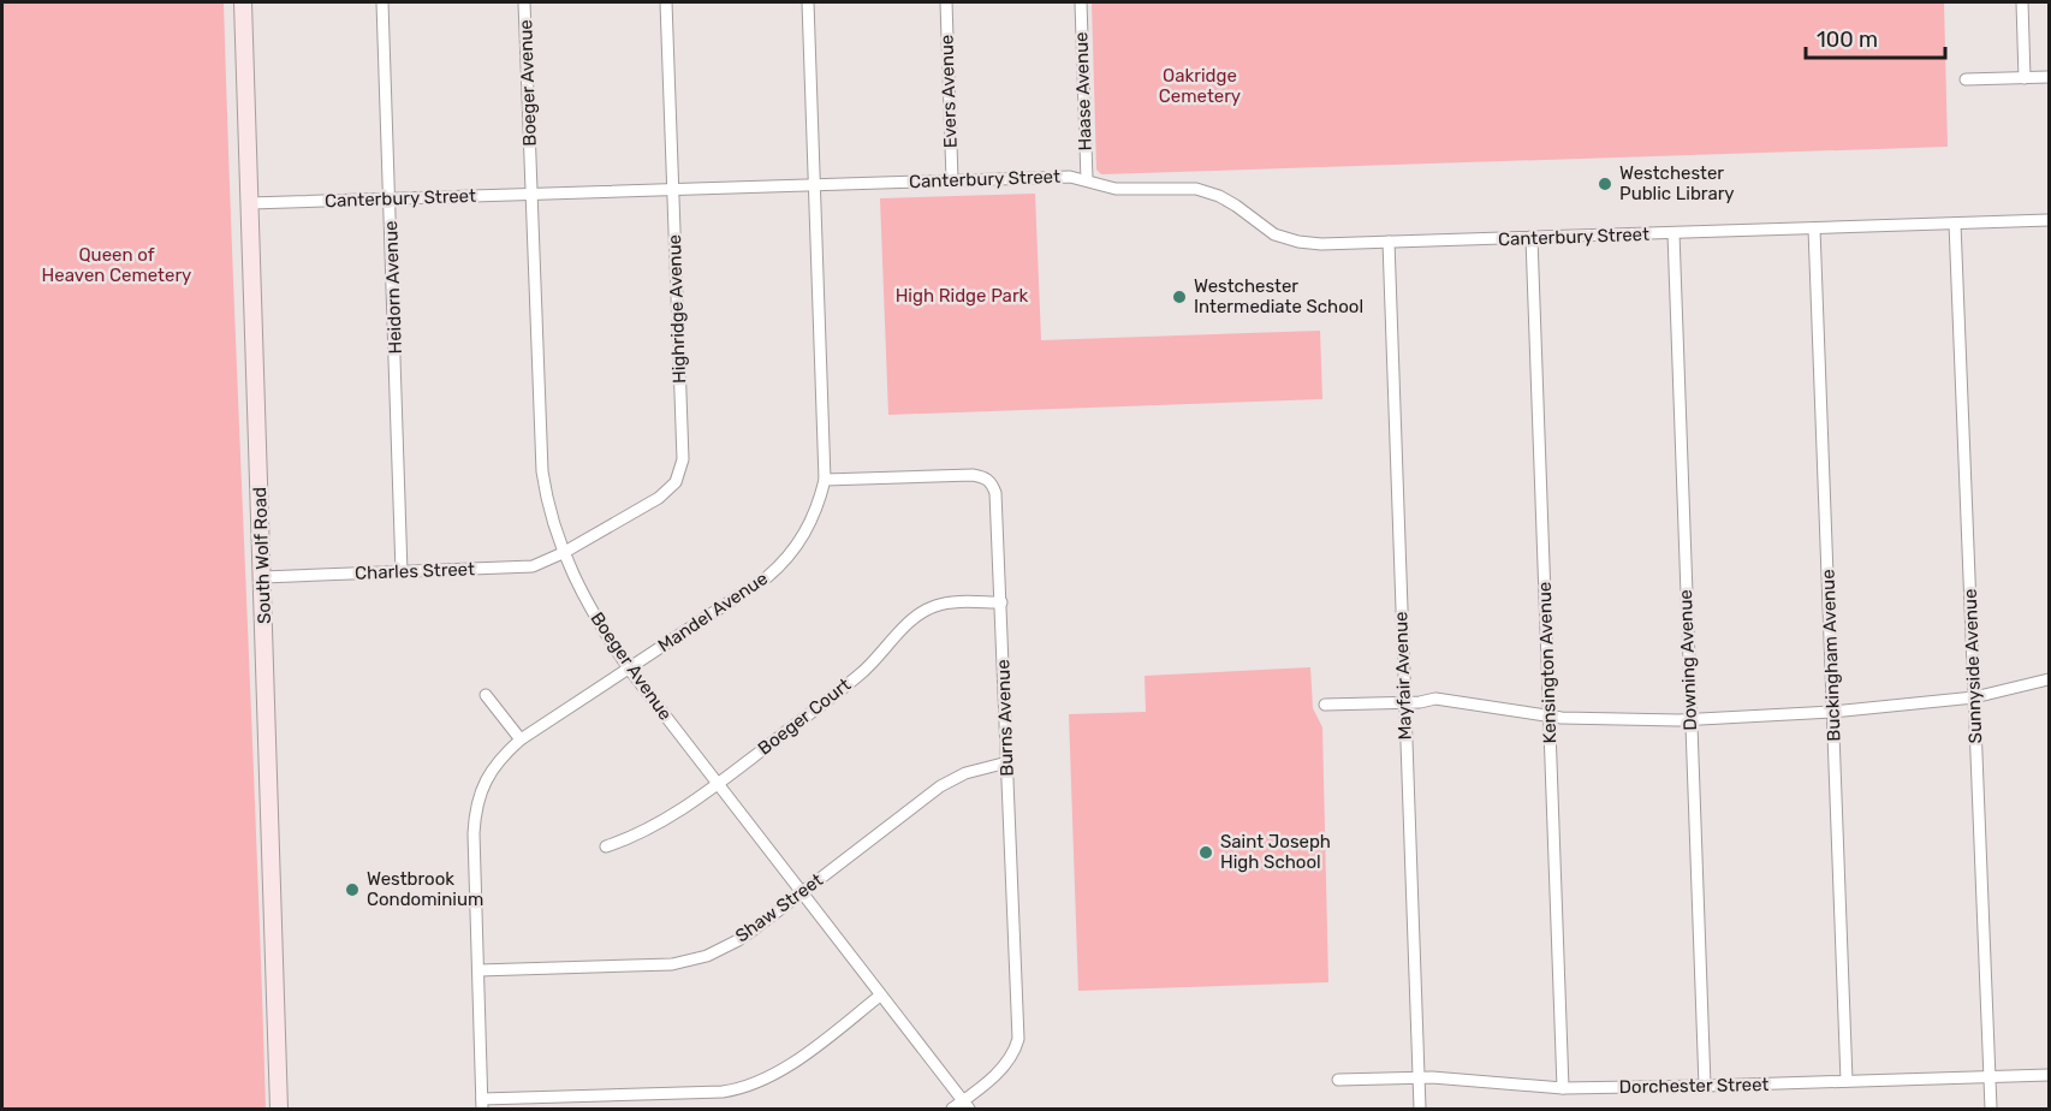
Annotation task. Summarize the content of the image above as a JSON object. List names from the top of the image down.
{
  "streets": {
    "main road": ["South Wolf Road"],
    "street": [
      "Boeger Avenue",
      "Evers Avenue",
      "Haase Avenue",
      "Canterbury Street",
      "Heidorn Avenue",
      "Highridge Avenue",
      "Charles Street",
      "Mandel Avenue",
      "Buckingham Avenue",
      "Downing Avenue",
      "Kensington Avenue",
      "Sunnyside Avenue",
      "Mayfair Avenue",
      "Boeger Court",
      "Burns Avenue",
      "Shaw Street",
      "Dorchester Street"
    ]
  },
  "crossings": [
    ["Boeger Avenue", "Canterbury Street"],
    ["Boeger Avenue", "Highridge Avenue"],
    ["Boeger Avenue", "Charles Street"],
    ["Boeger Avenue", "Mandel Avenue"],
    ["Boeger Avenue", "Boeger Court"],
    ["Boeger Avenue", "Burns Avenue"],
    ["Boeger Avenue", "Shaw Street"],
    ["Evers Avenue", "Canterbury Street"],
    ["Haase Avenue", "Canterbury Street"],
    ["Canterbury Street", "Heidorn Avenue"],
    ["Canterbury Street", "Highridge Avenue"],
    ["Canterbury Street", "South Wolf Road"],
    ["Canterbury Street", "Mandel Avenue"],
    ["Canterbury Street", "Buckingham Avenue"],
    ["Canterbury Street", "Downing Avenue"],
    ["Canterbury Street", "Kensington Avenue"],
    ["Canterbury Street", "Sunnyside Avenue"],
    ["Canterbury Street", "Mayfair Avenue"],
    ["Heidorn Avenue", "Charles Street"],
    ["Highridge Avenue", "Charles Street"],
    ["South Wolf Road", "Charles Street"],
    ["Mandel Avenue", "Burns Avenue"],
    ["Mandel Avenue", "Shaw Street"],
    ["Buckingham Avenue", "Dorchester Street"],
    ["Downing Avenue", "Dorchester Street"],
    ["Kensington Avenue", "Dorchester Street"],
    ["Sunnyside Avenue", "Dorchester Street"],
    ["Mayfair Avenue", "Dorchester Street"],
    ["Boeger Court", "Burns Avenue"],
    ["Burns Avenue", "Shaw Street"]
  ],
  "parks": ["Oakridge Cemetery", "Queen of Heaven Cemetery", "High Ridge Park"],
  "places": [
    "Westchester Public Library",
    "Westchester Intermediate School",
    "Saint Joseph High School",
    "Westbrook Condominium"
  ],
  "scale_bar": "100 m"
}
